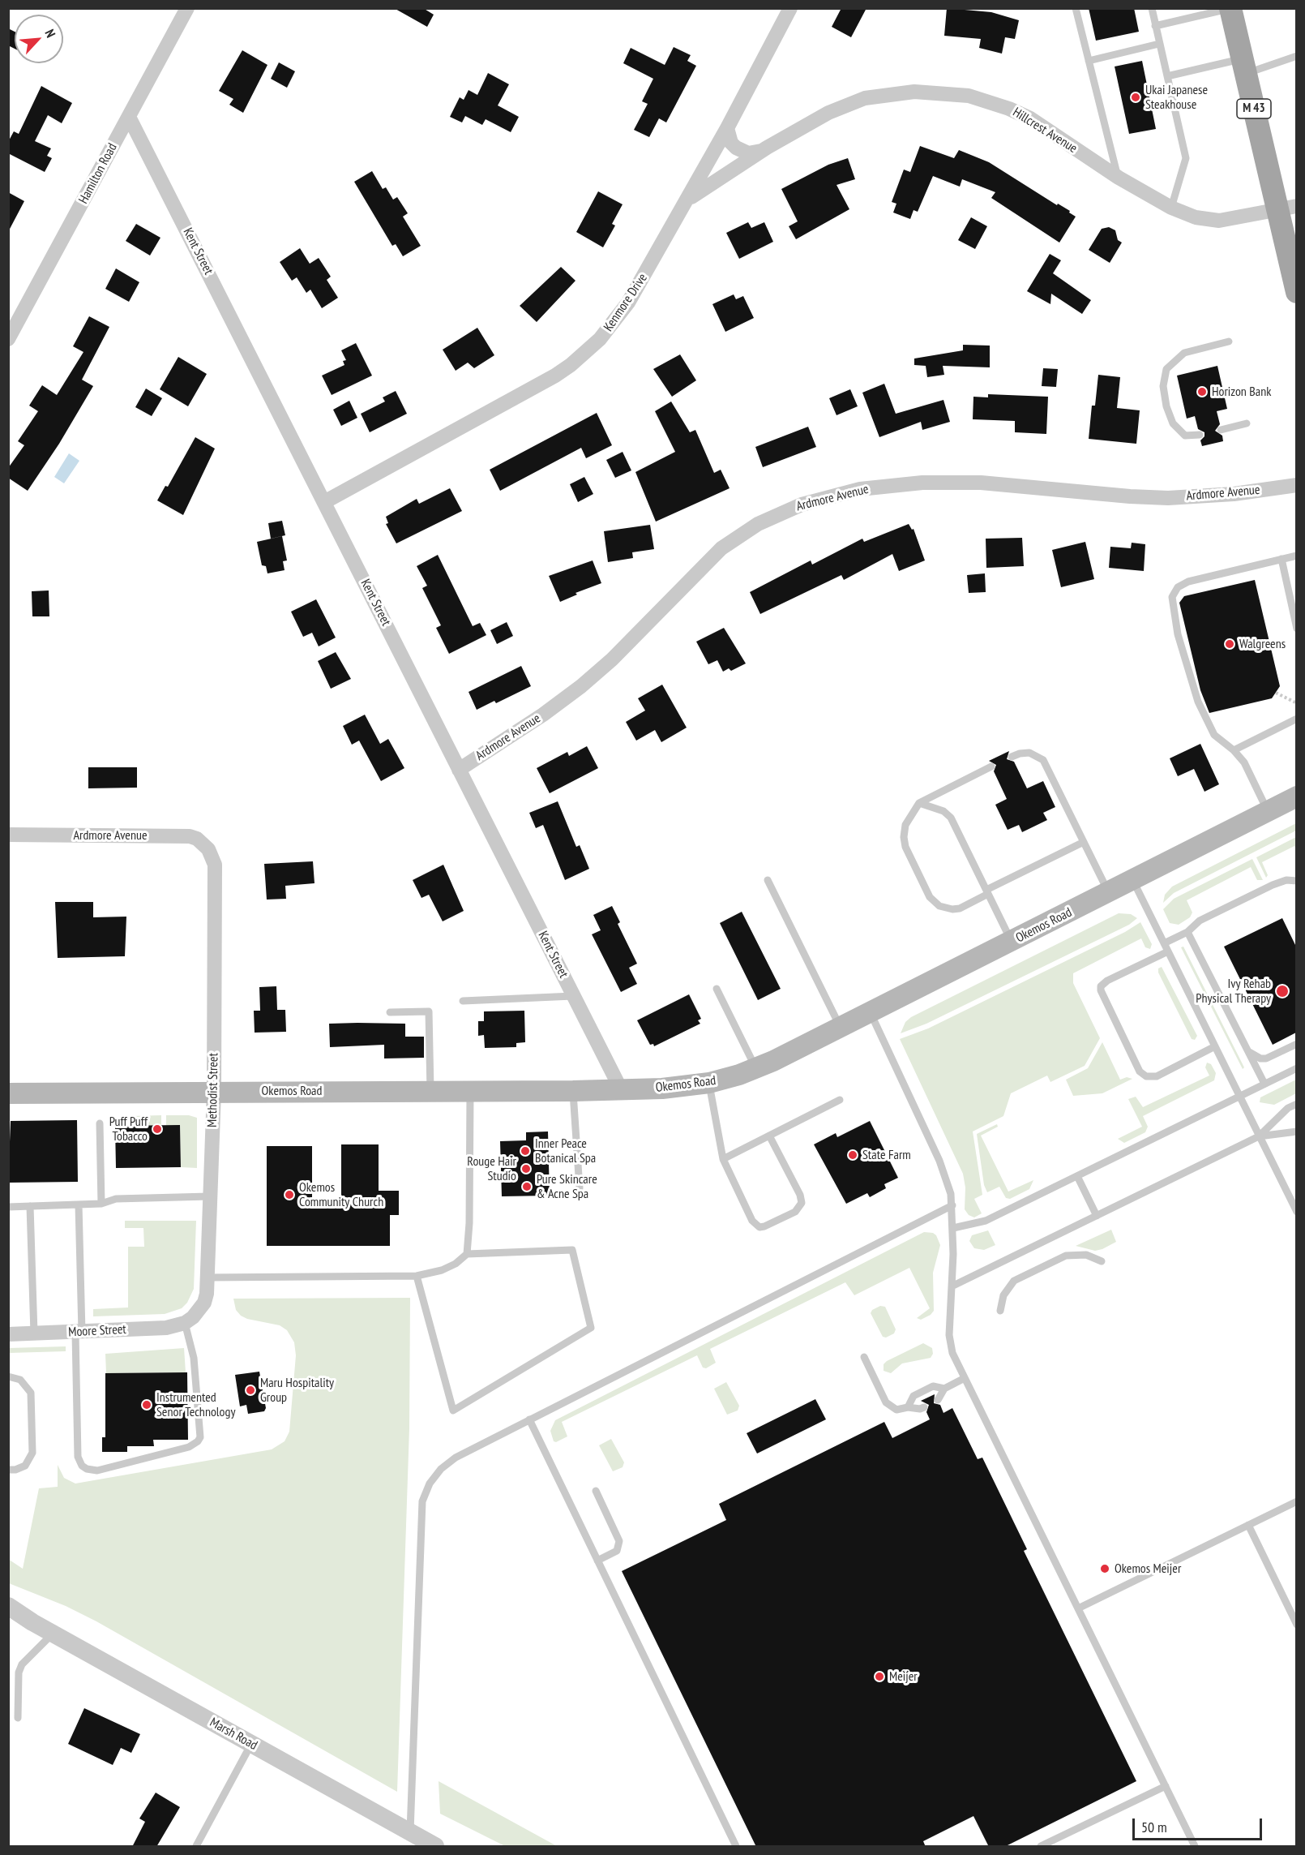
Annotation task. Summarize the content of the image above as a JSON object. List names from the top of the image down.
{
  "streets": {
    "main road": ["M 43", "Okemos Road"],
    "street": [
      "Hillcrest Avenue",
      "Hamilton Road",
      "Kent Street",
      "Kenmore Drive",
      "Ardmore Avenue",
      "Methodist Street",
      "Moore Street",
      "Marsh Road"
    ]
  },
  "crossings": [
    ["M 43", "Hillcrest Avenue"],
    ["Hillcrest Avenue", "Kenmore Drive"],
    ["Hamilton Road", "Kent Street"],
    ["Kent Street", "Kenmore Drive"],
    ["Kent Street", "Ardmore Avenue"],
    ["Kent Street", "Okemos Road"],
    ["Ardmore Avenue", "Methodist Street"],
    ["Okemos Road", "Methodist Street"],
    ["Methodist Street", "Moore Street"]
  ],
  "places": [
    "Ukai Japanese Steakhouse",
    "Horizon Bank",
    "Walgreens",
    "Ivy Rehab Physical Therapy",
    "Puff Puff Tobacco",
    "Inner Peace Botanical Spa",
    "State Farm",
    "Rouge Hair Studio",
    "Pure Skincare & Acne Spa",
    "Okemos Community Church",
    "Maru Hospitality Group",
    "Instrumented Senor Technology",
    "Okemos Meijer",
    "Meijer"
  ],
  "scale_bar": "50 m",
  "north": "top right"
}
